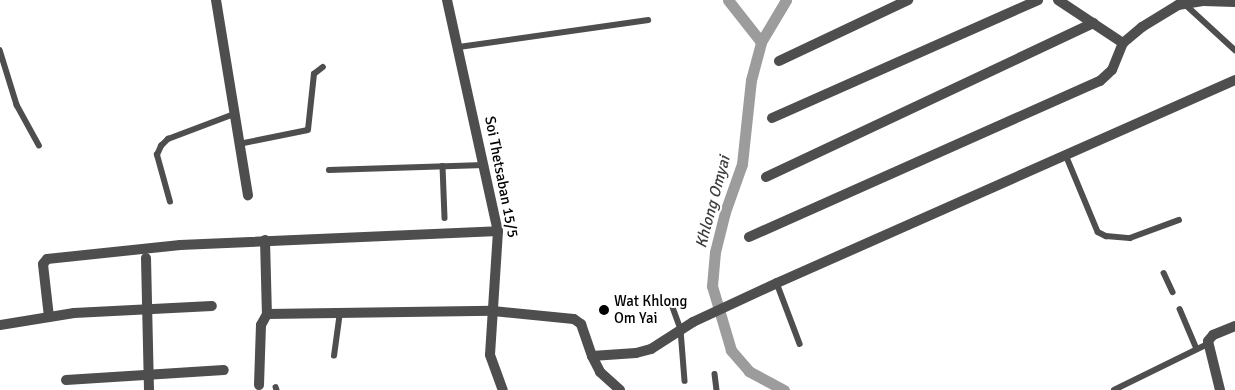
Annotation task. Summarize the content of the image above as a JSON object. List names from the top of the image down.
{
  "streets": {
    "street": ["Soi Thetsaban 15/5"]
  },
  "water": ["Khlong Omyai"],
  "places": ["Wat Khlong Om Yai"]
}
